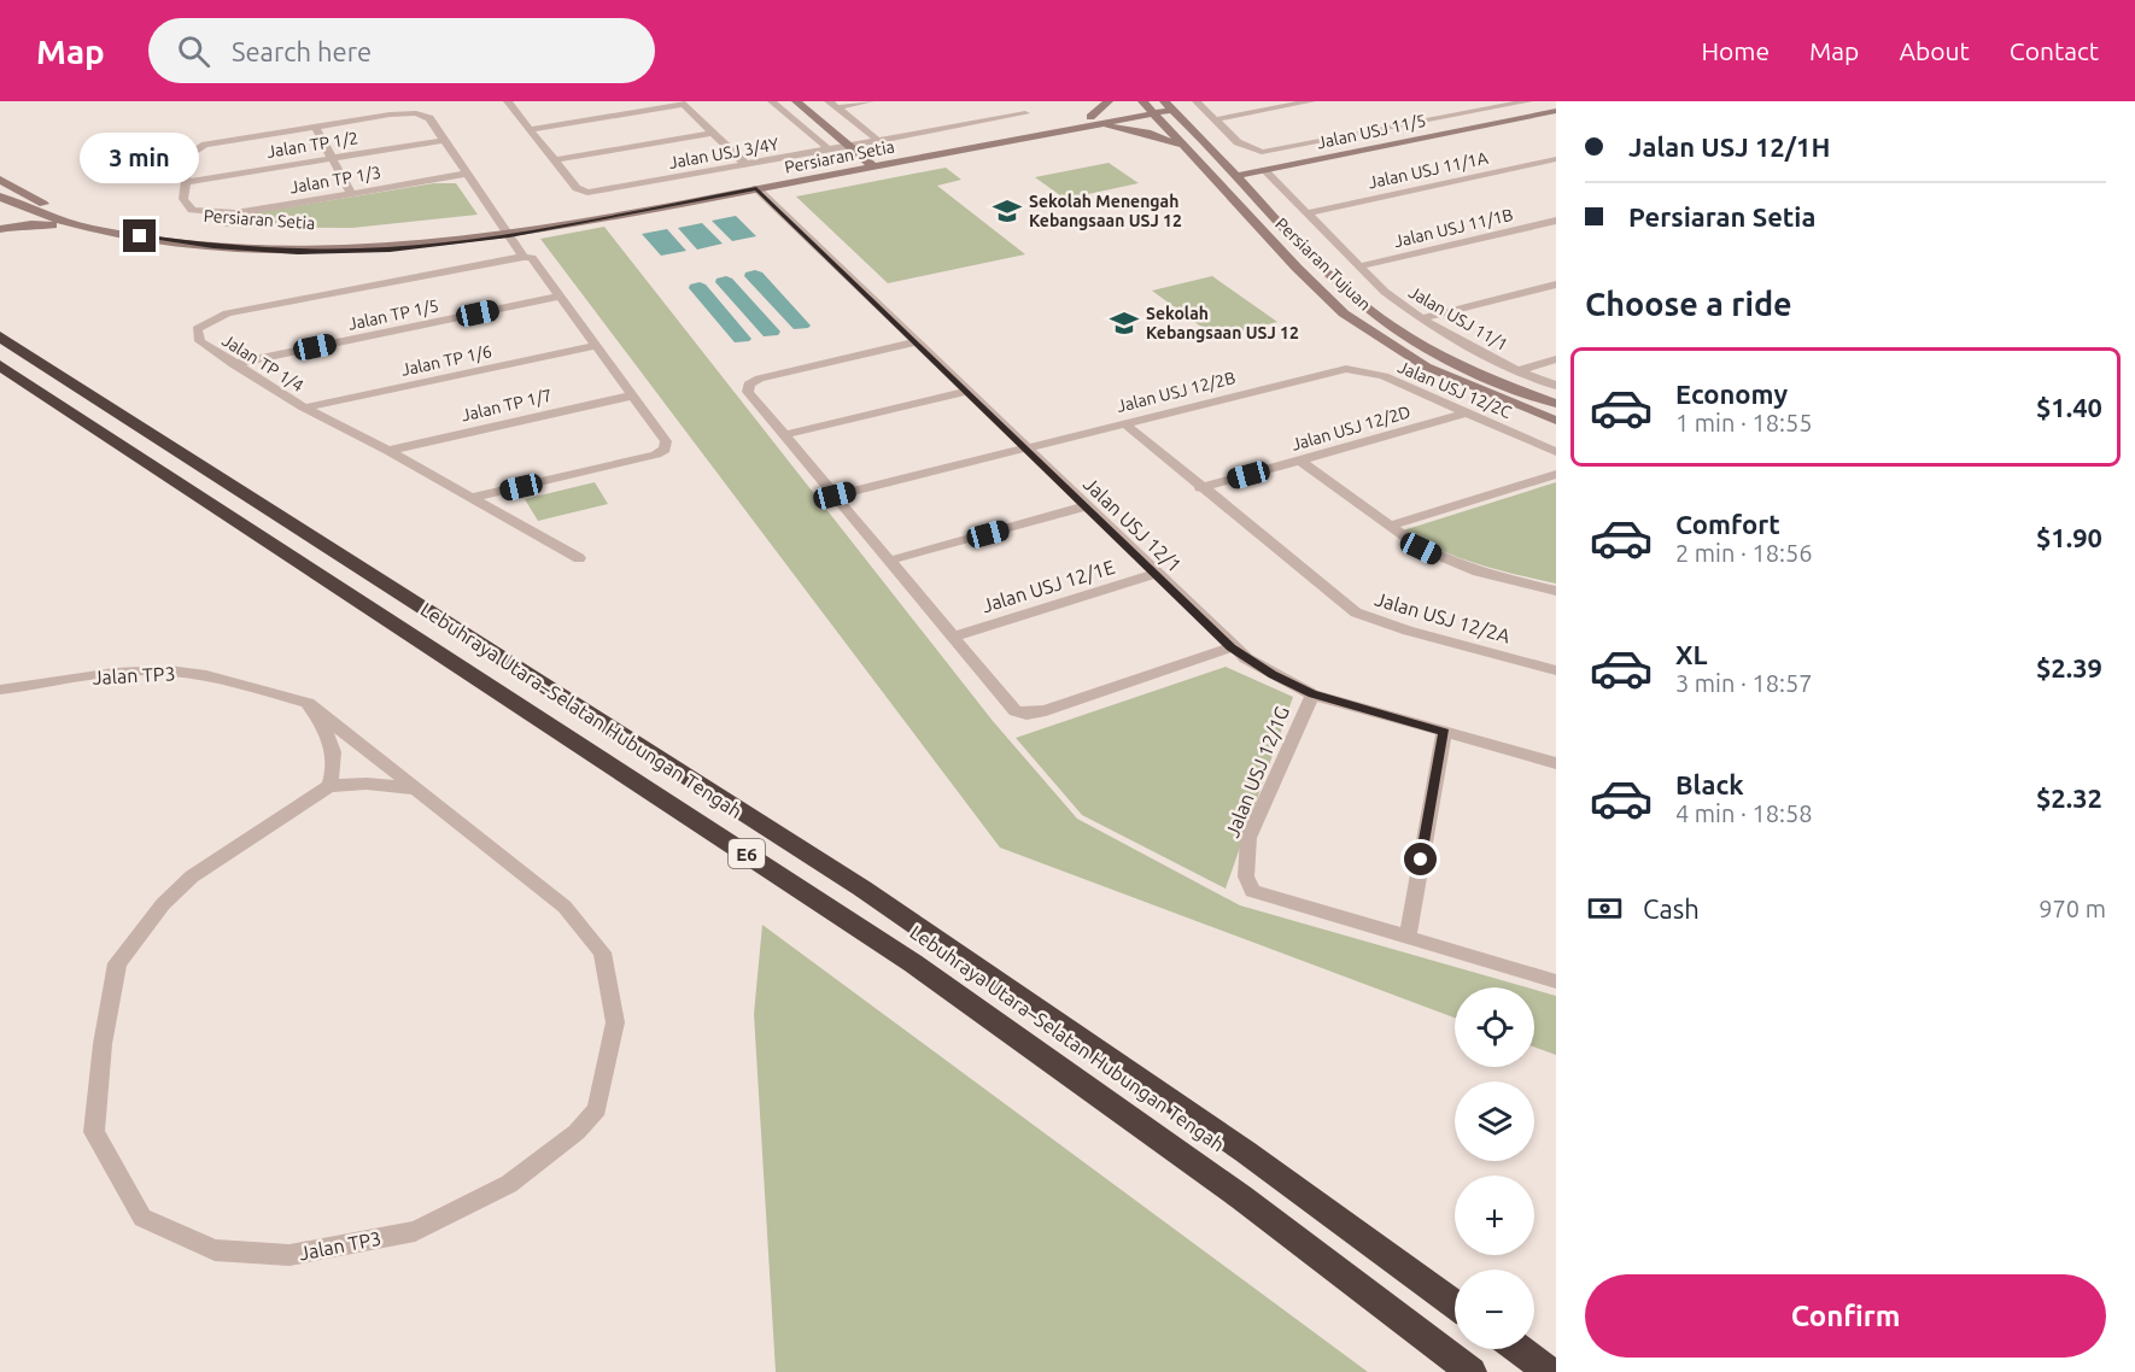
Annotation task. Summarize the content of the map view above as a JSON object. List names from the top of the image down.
{
  "streets": {
    "highway": ["Lebuhraya Utara–Selatan Hubungan Tengah", "E6"],
    "main road": ["Jalan USJ 11/5", "Persiaran Setia", "Persiaran Tujuan"],
    "street": [
      "Jalan TP 1/2",
      "Jalan USJ 3/4Y",
      "Jalan USJ 11/1A",
      "Jalan TP 1/3",
      "Jalan USJ 11/1B",
      "Jalan TP 1/5",
      "Jalan USJ 11/1",
      "Jalan TP 1/6",
      "Jalan TP 1/4",
      "Jalan USJ 12/2C",
      "Jalan USJ 12/2B",
      "Jalan TP 1/7",
      "Jalan USJ 12/2D",
      "Jalan USJ 12/1",
      "Jalan USJ 12/1E",
      "Jalan USJ 12/2A",
      "Jalan TP3",
      "Jalan USJ 12/1G"
    ]
  },
  "crossings": [
    ["Jalan USJ 11/5", "Persiaran Tujuan"],
    ["Jalan USJ 11/5", "Jalan USJ 11/1"],
    ["Jalan TP 1/2", "Jalan TP 1/3"],
    ["Persiaran Setia", "Persiaran Tujuan"],
    ["Persiaran Setia", "Jalan USJ 12/1"],
    ["Jalan USJ 11/1A", "Jalan USJ 11/1"],
    ["Jalan USJ 11/1B", "Jalan USJ 11/1"],
    ["Jalan TP 1/5", "Jalan TP 1/4"],
    ["Jalan TP 1/6", "Jalan TP 1/4"],
    ["Jalan TP 1/4", "Jalan TP 1/7"],
    ["Jalan USJ 12/2C", "Jalan USJ 12/2B"],
    ["Jalan USJ 12/2C", "Jalan USJ 12/2D"],
    ["Jalan USJ 12/2B", "Jalan USJ 12/1"],
    ["Jalan USJ 12/2B", "Jalan USJ 12/2A"],
    ["Jalan USJ 12/2D", "Jalan USJ 12/2A"],
    ["Jalan USJ 12/1", "Jalan USJ 12/1E"],
    ["Jalan USJ 12/1", "Jalan USJ 12/1G"]
  ],
  "places": {
    "school or university": ["Sekolah Menengah Kebangsaan USJ 12", "Sekolah Kebangsaan USJ 12"]
  },
  "page": {
    "header": "Map",
    "search": "Search here",
    "nav": [
      "Home",
      "Map",
      "About",
      "Contact"
    ],
    "banner": ["Jalan USJ 12/1H", "Persiaran Setia"],
    "bubble": "3 min",
    "heading": "Choose a ride",
    "list": [
      {
        "name": "Economy",
        "note": "1 min · 18:55",
        "value": "$1.40"
      },
      {
        "name": "Comfort",
        "note": "2 min · 18:56",
        "value": "$1.90"
      },
      {
        "name": "XL",
        "note": "3 min · 18:57",
        "value": "$2.39"
      },
      {
        "name": "Black",
        "note": "4 min · 18:58",
        "value": "$2.32"
      }
    ],
    "pay": ["Cash", "970 m"],
    "map_buttons": ["+", "−"],
    "buttons": "Confirm"
  }
}
